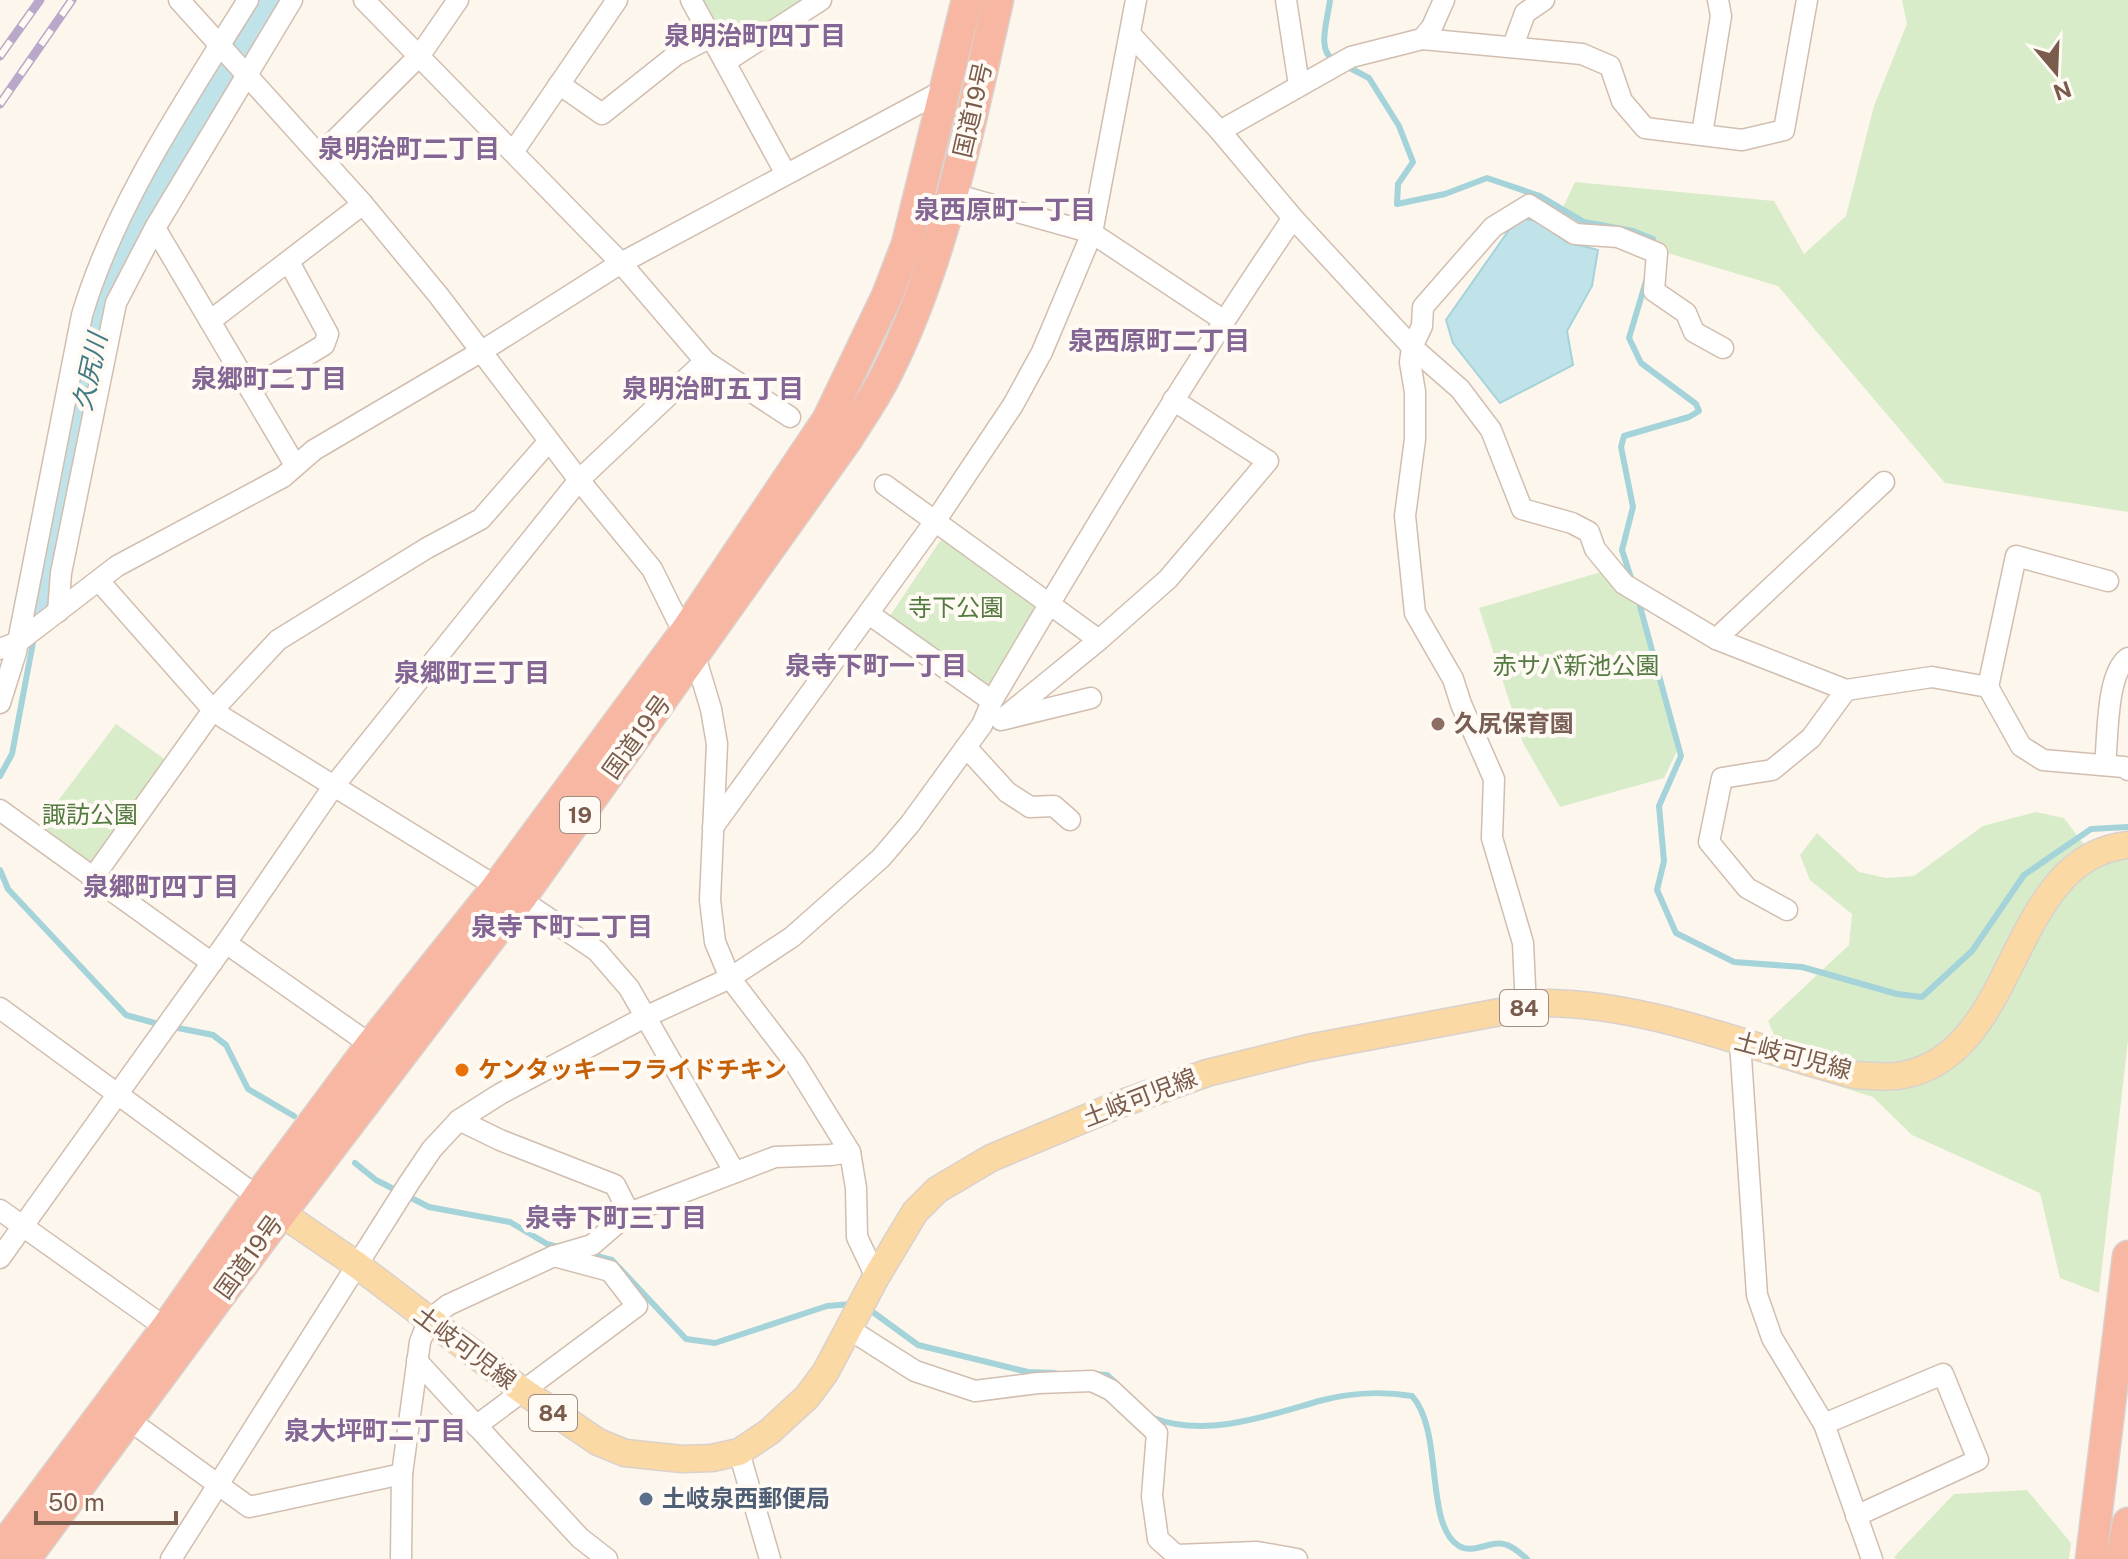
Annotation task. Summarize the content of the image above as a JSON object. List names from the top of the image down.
{
  "streets": {
    "highway": ["国道19号", "19"],
    "main road": ["84", "土岐可児線"]
  },
  "crossings": [
    ["国道19号", "土岐可児線"]
  ],
  "districts": [
    "泉明治町四丁目",
    "泉明治町二丁目",
    "泉西原町一丁目",
    "泉西原町二丁目",
    "泉郷町二丁目",
    "泉明治町五丁目",
    "泉寺下町一丁目",
    "泉郷町三丁目",
    "泉郷町四丁目",
    "泉寺下町二丁目",
    "泉寺下町三丁目",
    "泉大坪町二丁目"
  ],
  "water": ["久尻川"],
  "parks": ["寺下公園", "赤サバ新池公園", "諏訪公園"],
  "places": ["久尻保育園", "ケンタッキーフライドチキン", "土岐泉西郵便局"],
  "scale_bar": "50 m",
  "north": "bottom"
}
